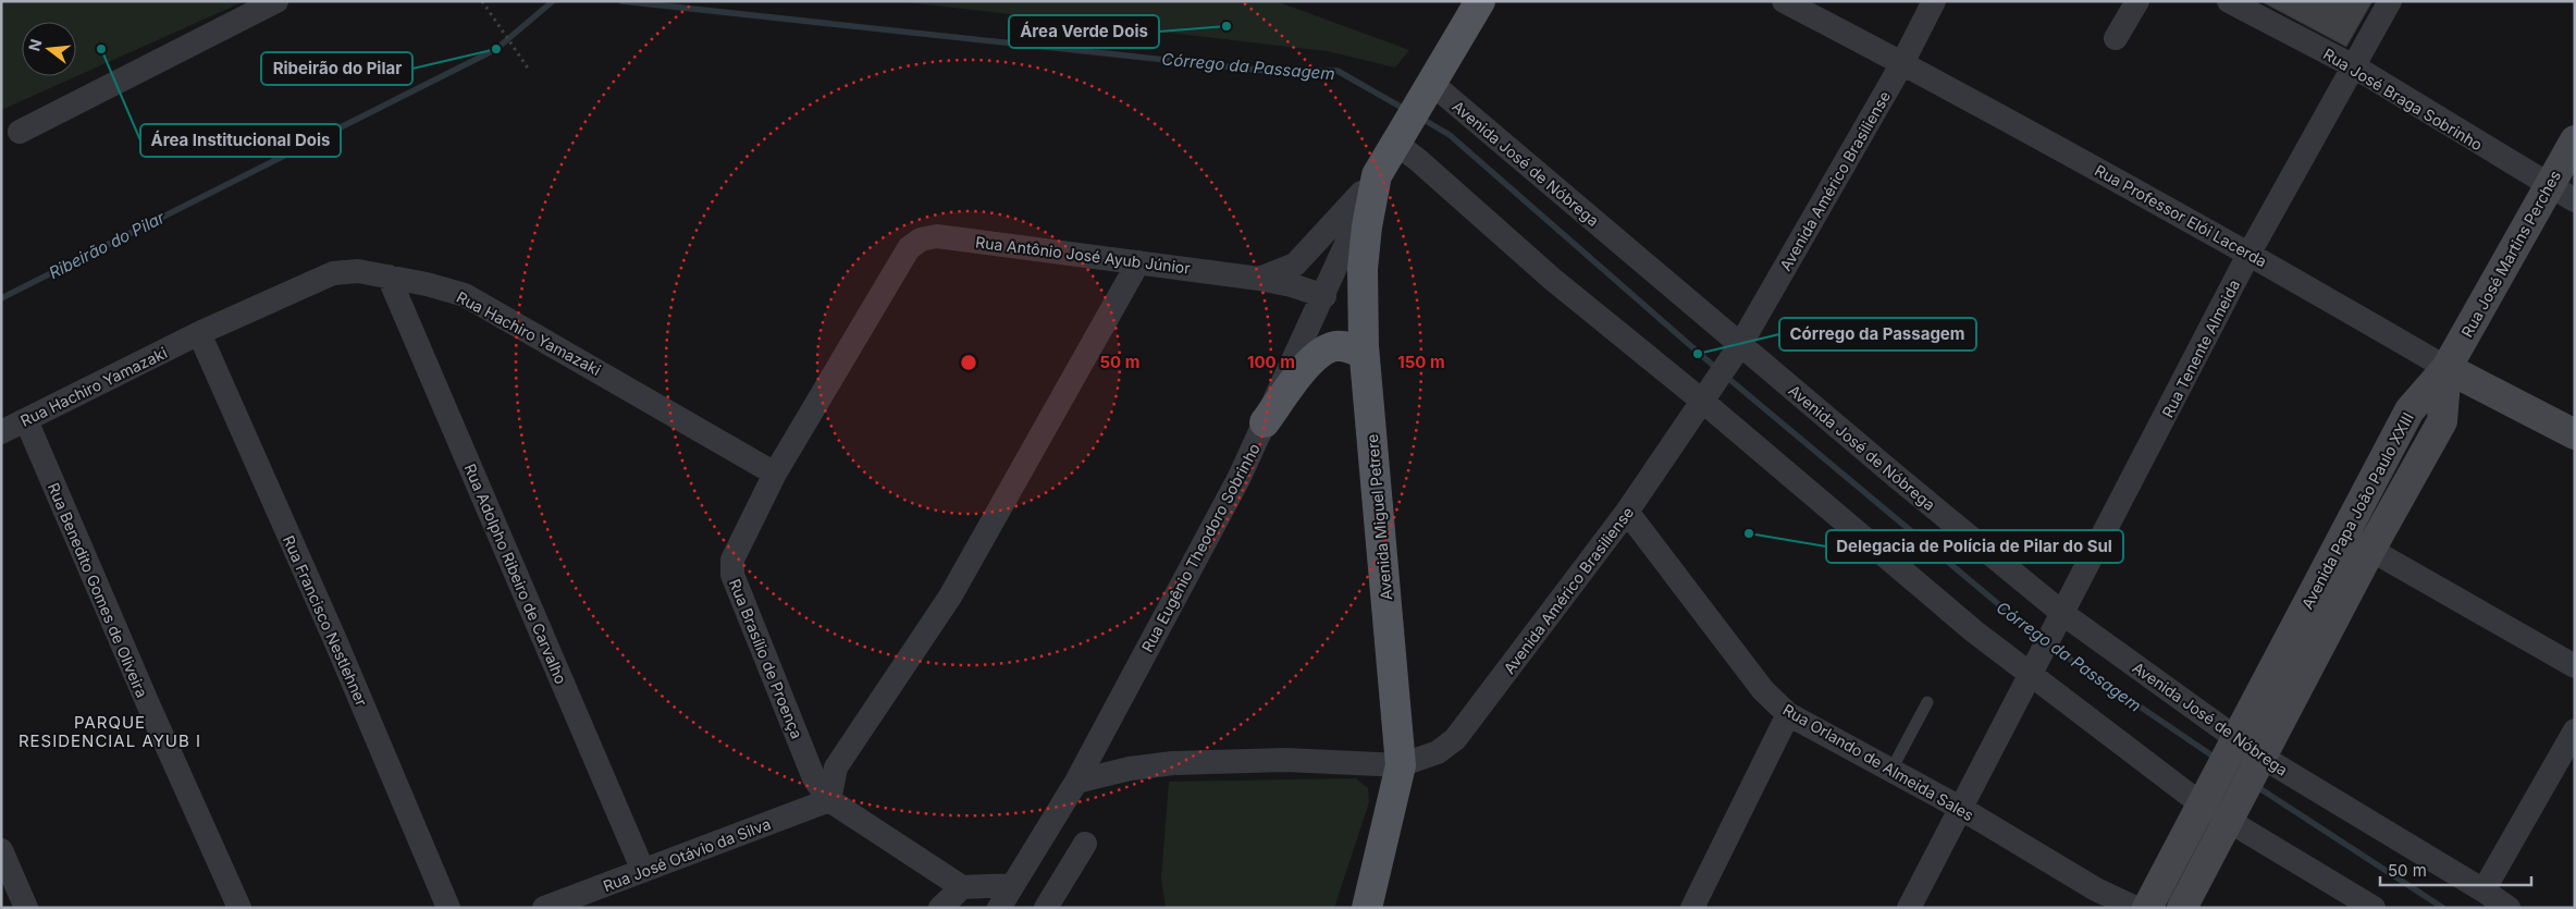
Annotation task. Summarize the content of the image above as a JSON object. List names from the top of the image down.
{
  "streets": {
    "main road": [
      "Rua Professor Elói Lacerda",
      "Rua José Martins Perches",
      "Avenida Papa João Paulo XXIII",
      "Avenida Miguel Petrere"
    ],
    "street": [
      "Rua José Braga Sobrinho",
      "Avenida José de Nóbrega",
      "Avenida Américo Brasiliense",
      "Rua Antônio José Ayub Júnior",
      "Rua Hachiro Yamazaki",
      "Rua Tenente Almeida",
      "Rua Eugênio Theodoro Sobrinho",
      "Rua Adolpho Ribeiro de Carvalho",
      "Rua Benedito Gomes de Oliveira",
      "Rua Francisco Nestlehner",
      "Rua Brasílio de Proença",
      "Rua Orlando de Almeida Sales",
      "Rua José Otávio da Silva"
    ]
  },
  "crossings": [
    ["Rua José Braga Sobrinho", "Rua José Martins Perches"],
    ["Rua José Braga Sobrinho", "Rua Tenente Almeida"],
    ["Avenida José de Nóbrega", "Avenida Américo Brasiliense"],
    ["Avenida José de Nóbrega", "Rua Tenente Almeida"],
    ["Avenida José de Nóbrega", "Avenida Papa João Paulo XXIII"],
    ["Avenida José de Nóbrega", "Avenida Miguel Petrere"],
    ["Avenida Américo Brasiliense", "Rua Professor Elói Lacerda"],
    ["Avenida Américo Brasiliense", "Avenida Miguel Petrere"],
    ["Avenida Américo Brasiliense", "Rua Orlando de Almeida Sales"],
    ["Rua Professor Elói Lacerda", "Rua José Martins Perches"],
    ["Rua Professor Elói Lacerda", "Rua Tenente Almeida"],
    ["Rua Professor Elói Lacerda", "Avenida Papa João Paulo XXIII"],
    ["Rua José Martins Perches", "Avenida Papa João Paulo XXIII"],
    ["Rua Antônio José Ayub Júnior", "Avenida Miguel Petrere"],
    ["Rua Antônio José Ayub Júnior", "Rua Eugênio Theodoro Sobrinho"],
    ["Rua Antônio José Ayub Júnior", "Rua Brasílio de Proença"],
    ["Rua Hachiro Yamazaki", "Rua Adolpho Ribeiro de Carvalho"],
    ["Rua Hachiro Yamazaki", "Rua Benedito Gomes de Oliveira"],
    ["Rua Hachiro Yamazaki", "Rua Francisco Nestlehner"],
    ["Rua Hachiro Yamazaki", "Rua Brasílio de Proença"],
    ["Rua Tenente Almeida", "Rua Orlando de Almeida Sales"],
    ["Avenida Miguel Petrere", "Rua Eugênio Theodoro Sobrinho"],
    ["Rua Adolpho Ribeiro de Carvalho", "Rua José Otávio da Silva"],
    ["Rua Brasílio de Proença", "Rua José Otávio da Silva"]
  ],
  "districts": ["PARQUE RESIDENCIAL AYUB I"],
  "water": ["Córrego da Passagem", "Ribeirão do Pilar"],
  "places": [
    "Área Verde Dois",
    "Área Institucional Dois",
    "Ribeirão do Pilar",
    "Córrego da Passagem",
    "Delegacia de Polícia de Pilar do Sul"
  ],
  "scale_bar": "50 m",
  "north": "left",
  "rings": ["50 m", "100 m", "150 m"]
}
